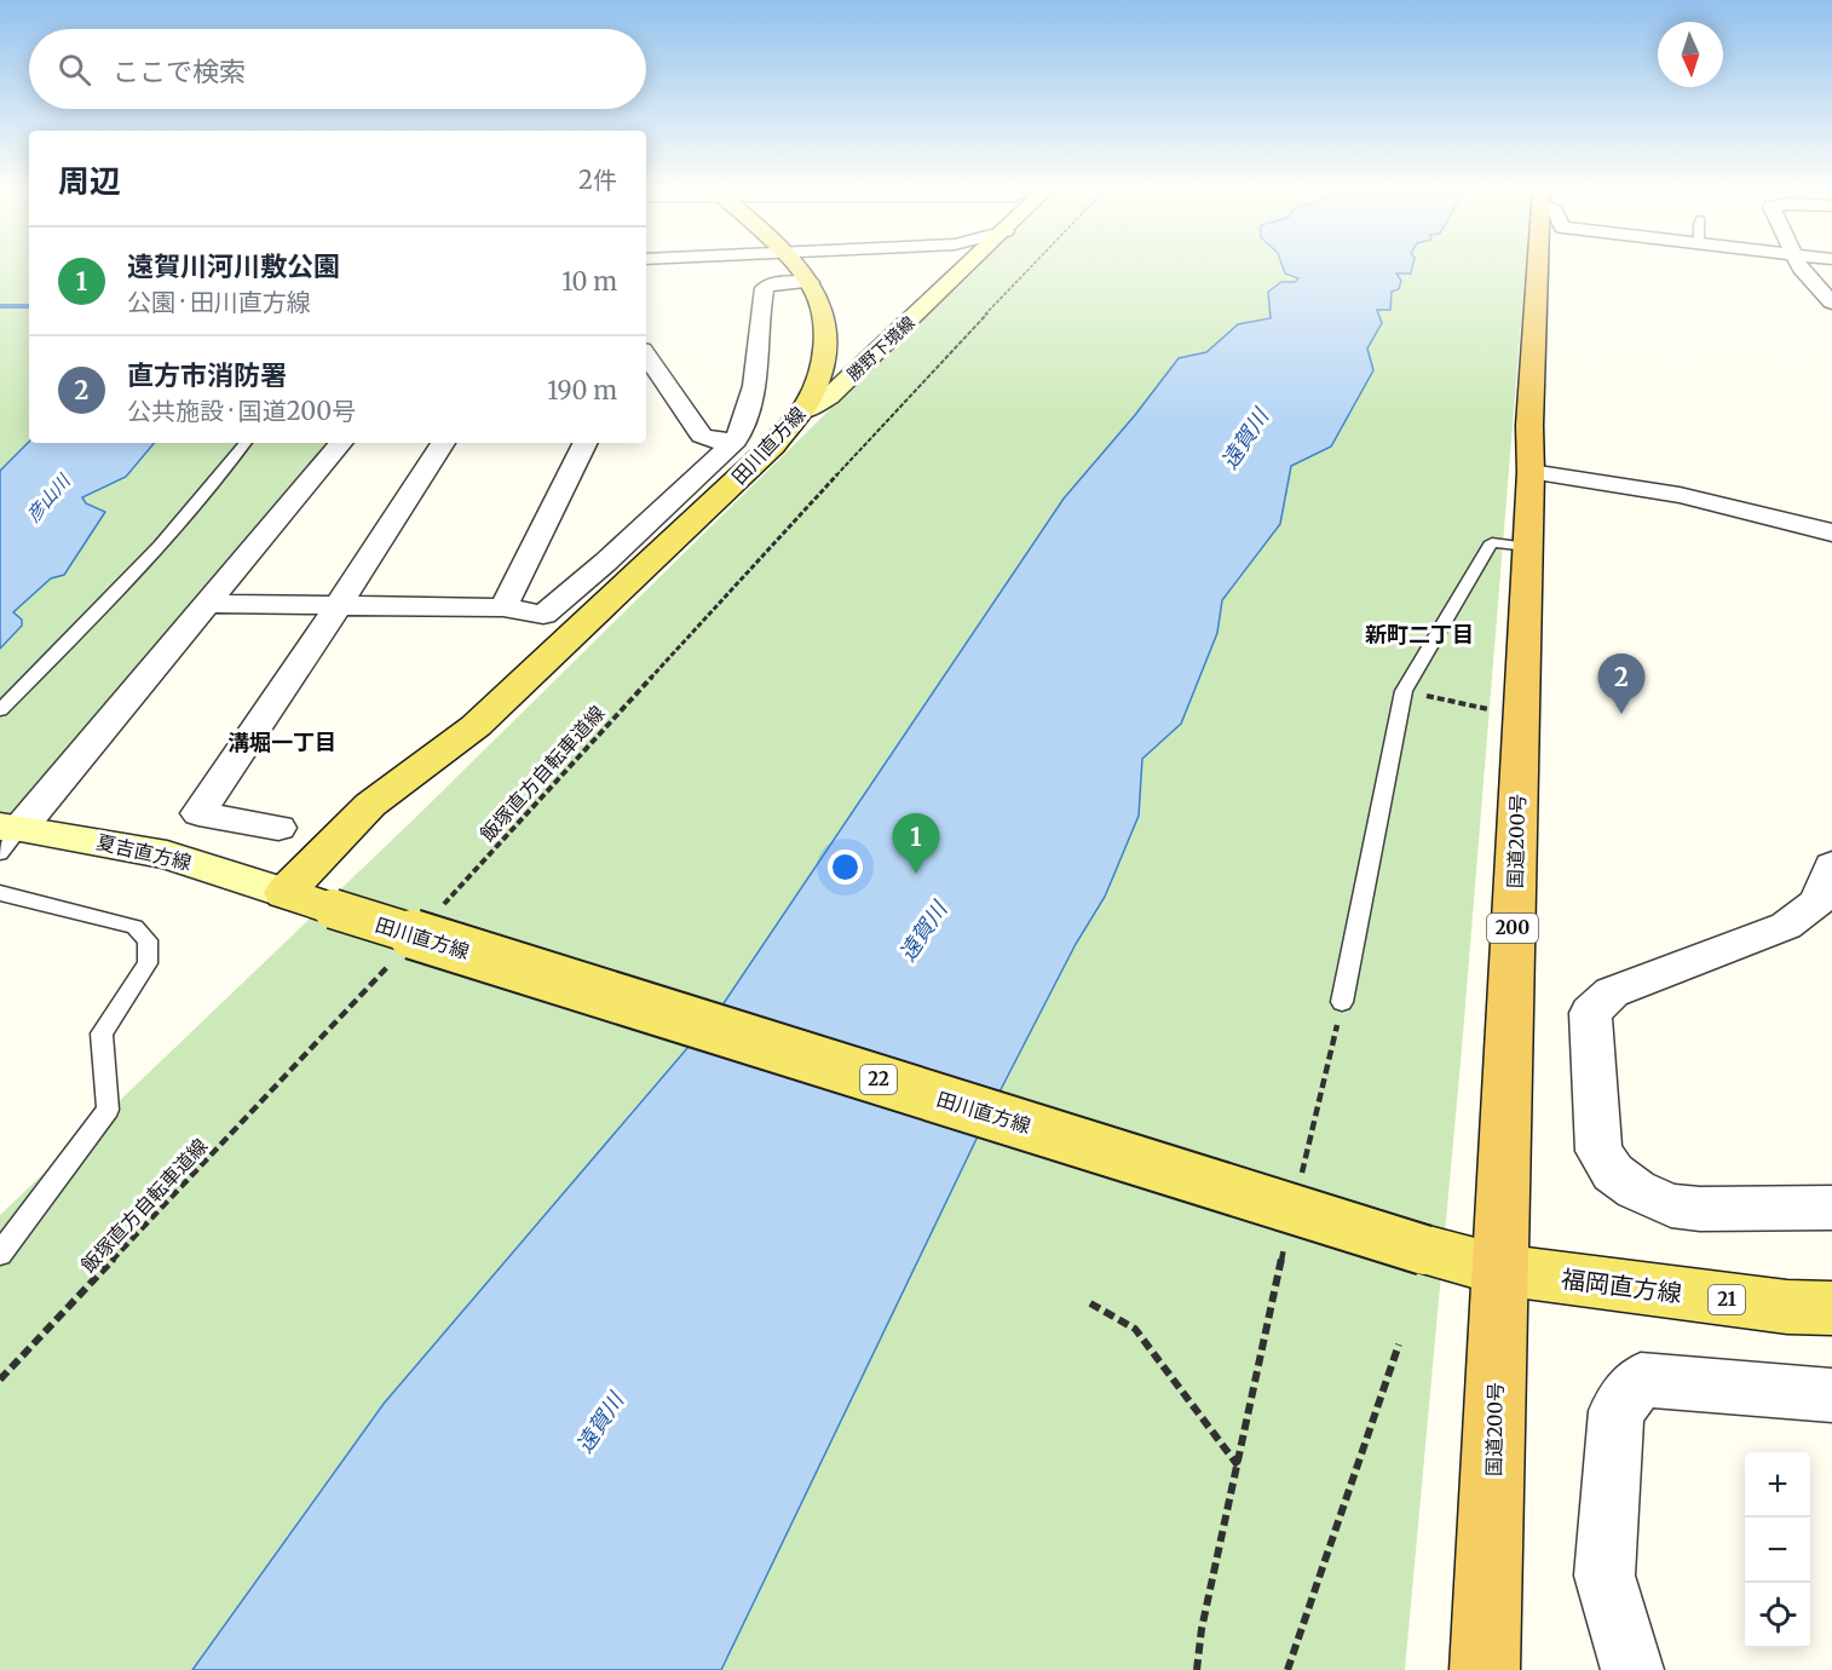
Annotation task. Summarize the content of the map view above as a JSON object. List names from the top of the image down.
{
  "streets": {
    "highway": ["国道200号", "200"],
    "main road": [
      "勝野下境線",
      "田川直方線",
      "夏吉直方線",
      "22",
      "福岡直方線",
      "21"
    ],
    "path": ["飯塚直方自転車道線"]
  },
  "crossings": [
    ["勝野下境線", "田川直方線"],
    ["田川直方線", "国道200号"],
    ["田川直方線", "夏吉直方線"],
    ["田川直方線", "福岡直方線"],
    ["国道200号", "福岡直方線"]
  ],
  "districts": ["新町二丁目", "溝堀一丁目"],
  "water": ["遠賀川", "彦山川"],
  "north": "bottom",
  "page": {
    "search": "ここで検索",
    "heading": ["周辺", "2件"],
    "list": [
      {
        "mark": "1",
        "name": "遠賀川河川敷公園",
        "note": "公園 · 田川直方線",
        "value": "10 m"
      },
      {
        "mark": "2",
        "name": "直方市消防署",
        "note": "公共施設 · 国道200号",
        "value": "190 m"
      }
    ],
    "pins": ["2", "1"],
    "map_buttons": ["+", "−"]
  }
}
